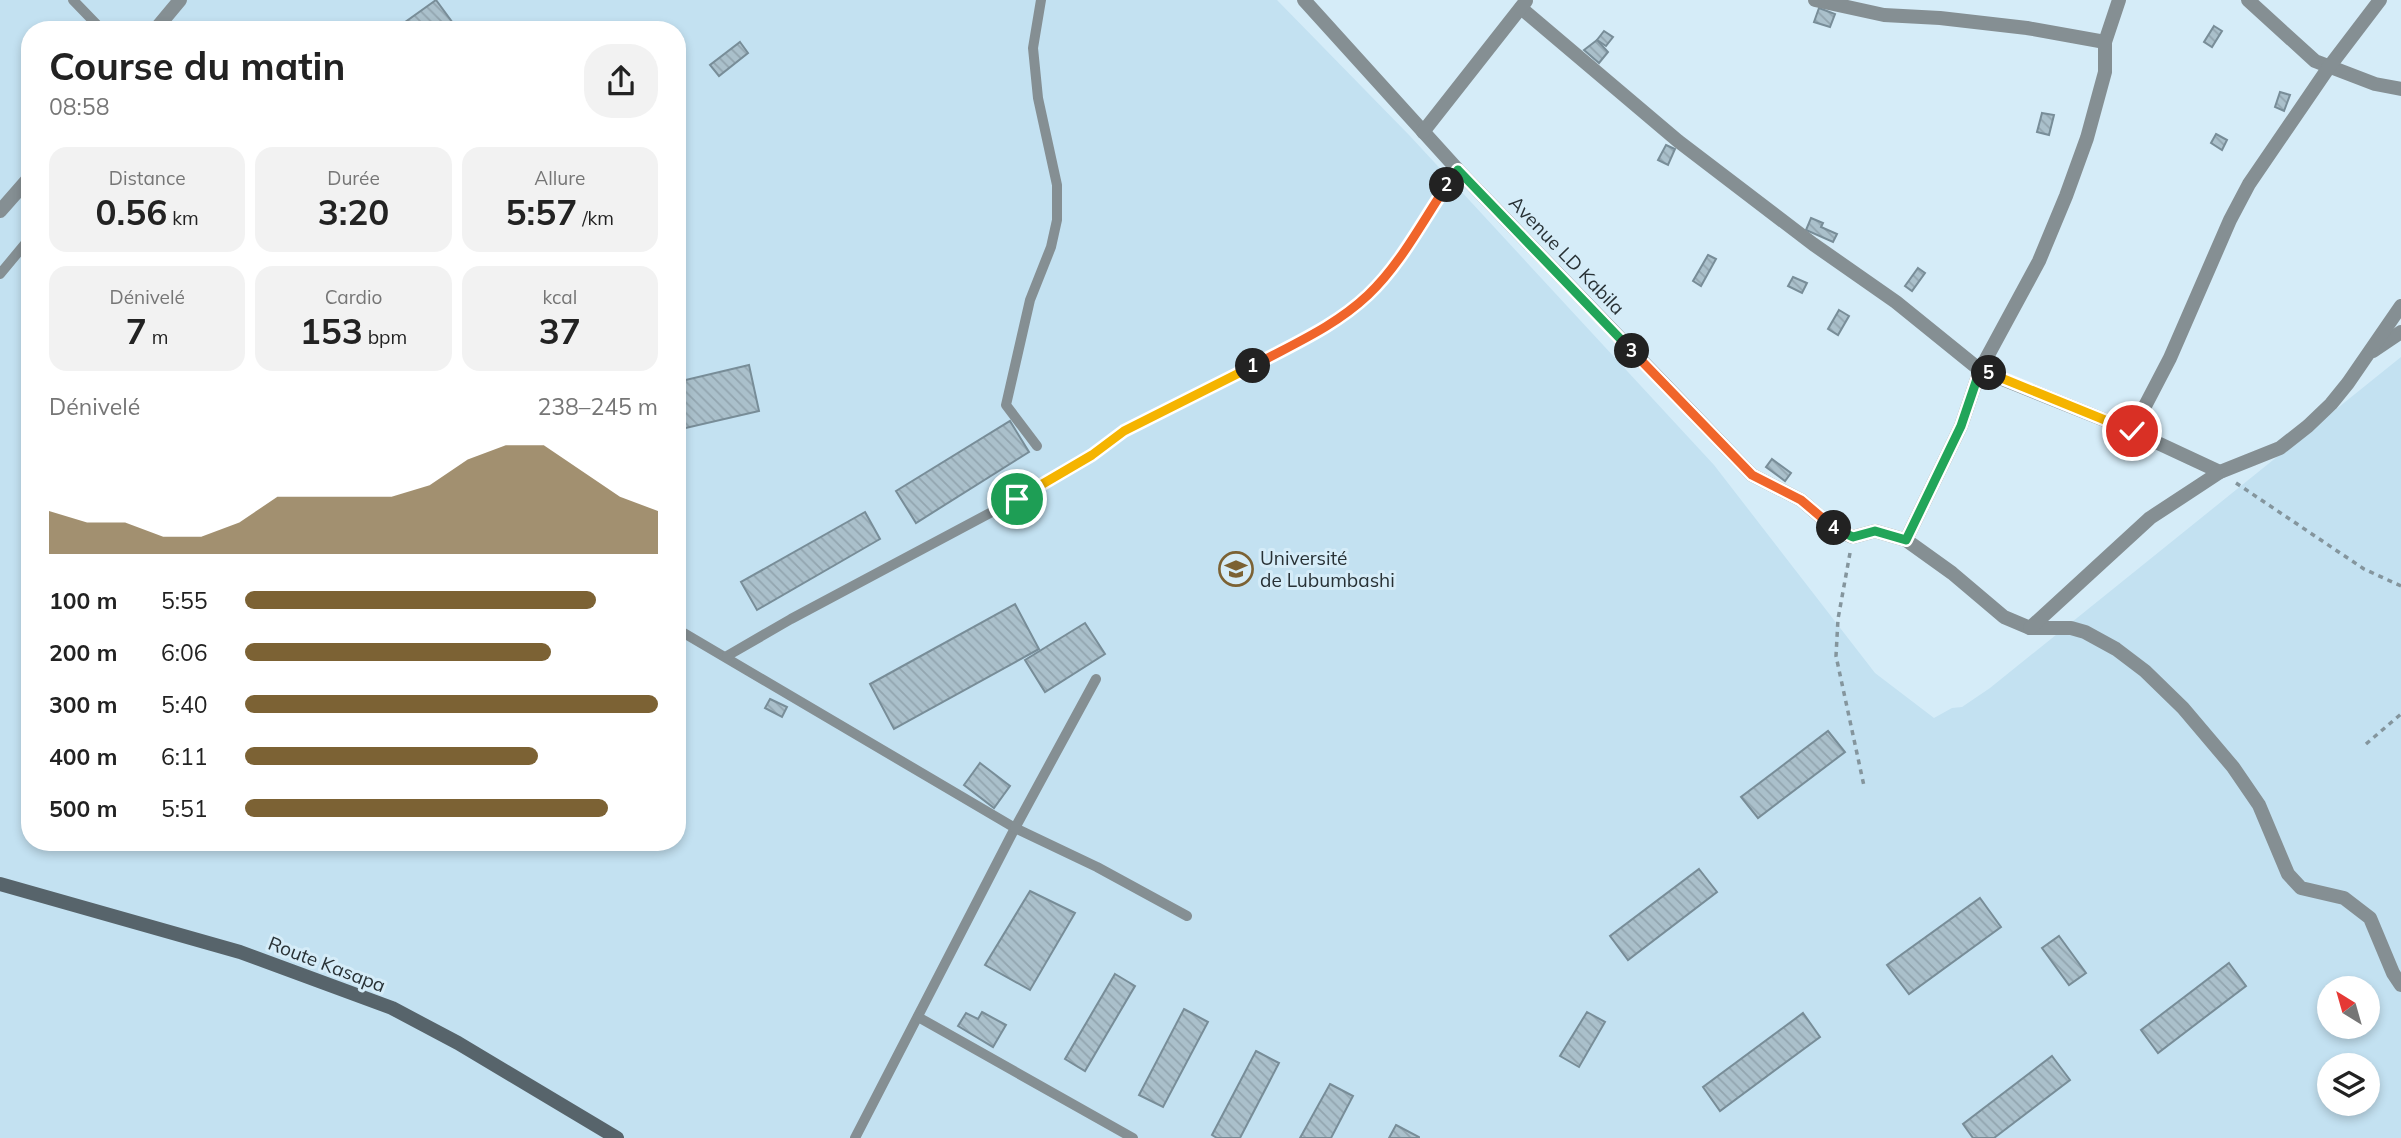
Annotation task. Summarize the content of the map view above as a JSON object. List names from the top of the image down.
{
  "streets": {
    "main road": ["Route Kasapa"],
    "street": ["Avenue LD Kabila"]
  },
  "places": {
    "school or university": ["Université de Lubumbashi"]
  },
  "north": "top left",
  "page": {
    "heading": ["Course du matin", "08:58"],
    "stats": [
      ["Distance", "0.56 km"],
      ["Durée", "3:20"],
      ["Allure", "5:57 /km"],
      ["Dénivelé", "7 m"],
      ["Cardio", "153 bpm"],
      ["kcal", "37"]
    ],
    "pins": [
      "2",
      "3",
      "1",
      "5",
      "4"
    ],
    "chart": ["Dénivelé", "238–245 m"],
    "list": [
      {
        "name": "100 m",
        "note": "5:55"
      },
      {
        "name": "200 m",
        "note": "6:06"
      },
      {
        "name": "300 m",
        "note": "5:40"
      },
      {
        "name": "400 m",
        "note": "6:11"
      },
      {
        "name": "500 m",
        "note": "5:51"
      }
    ]
  }
}
